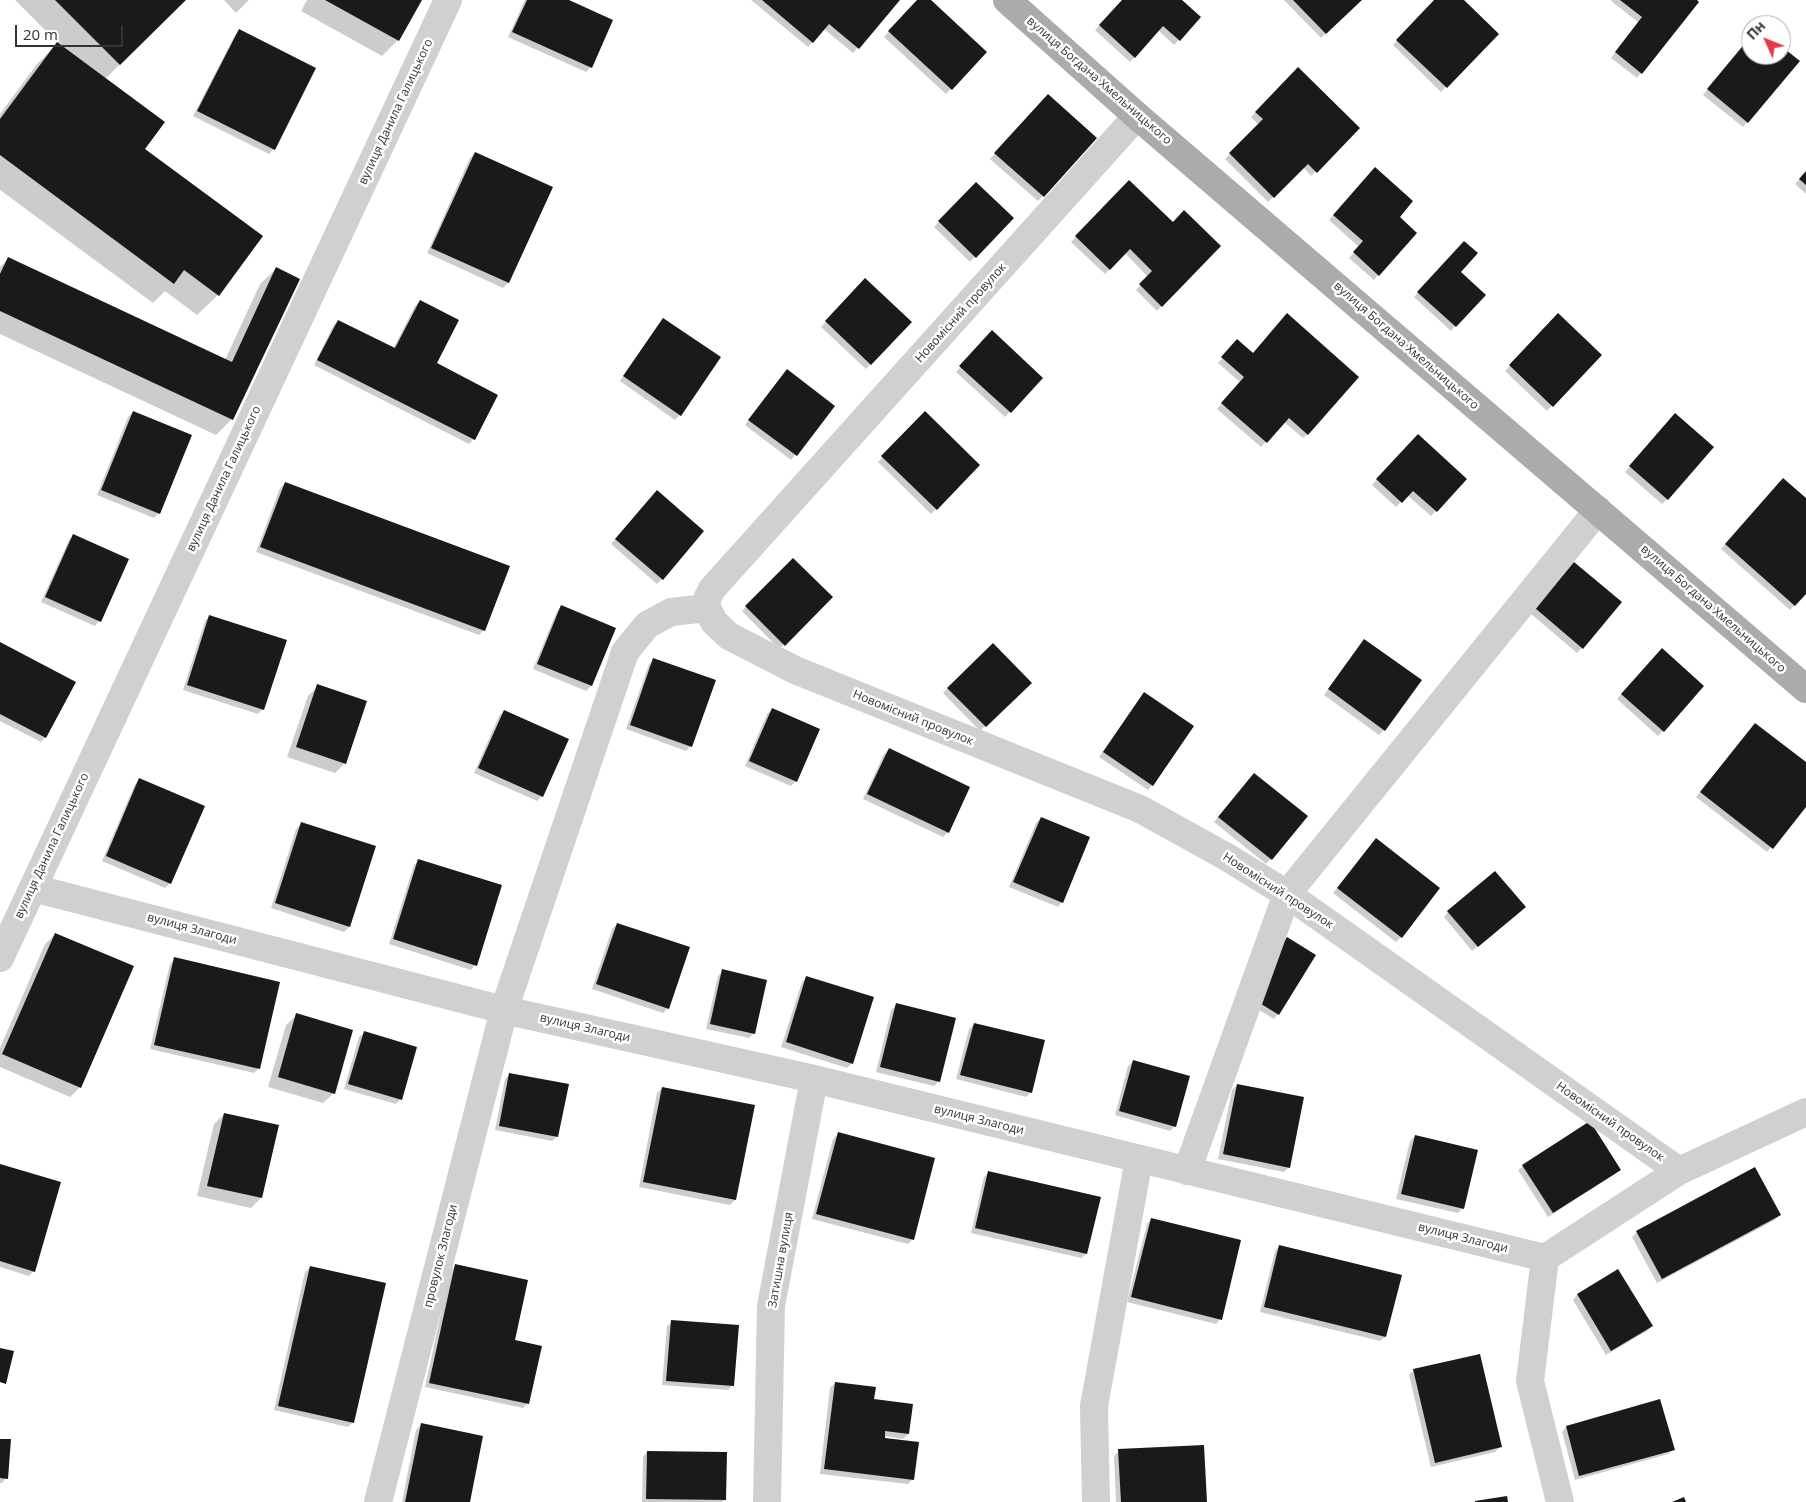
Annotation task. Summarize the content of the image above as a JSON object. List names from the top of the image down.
{
  "streets": {
    "main road": ["вулиця Богдана Хмельницького"],
    "street": [
      "вулиця Данила Галицького",
      "Новомісний провулок",
      "вулиця Злагоди",
      "провулок Злагоди",
      "Затишна вулиця"
    ]
  },
  "crossings": [
    ["вулиця Богдана Хмельницького", "Новомісний провулок"],
    ["вулиця Данила Галицького", "вулиця Злагоди"],
    ["Новомісний провулок", "провулок Злагоди"],
    ["вулиця Злагоди", "провулок Злагоди"],
    ["вулиця Злагоди", "Затишна вулиця"]
  ],
  "scale_bar": "20 m",
  "north": "top left"
}
